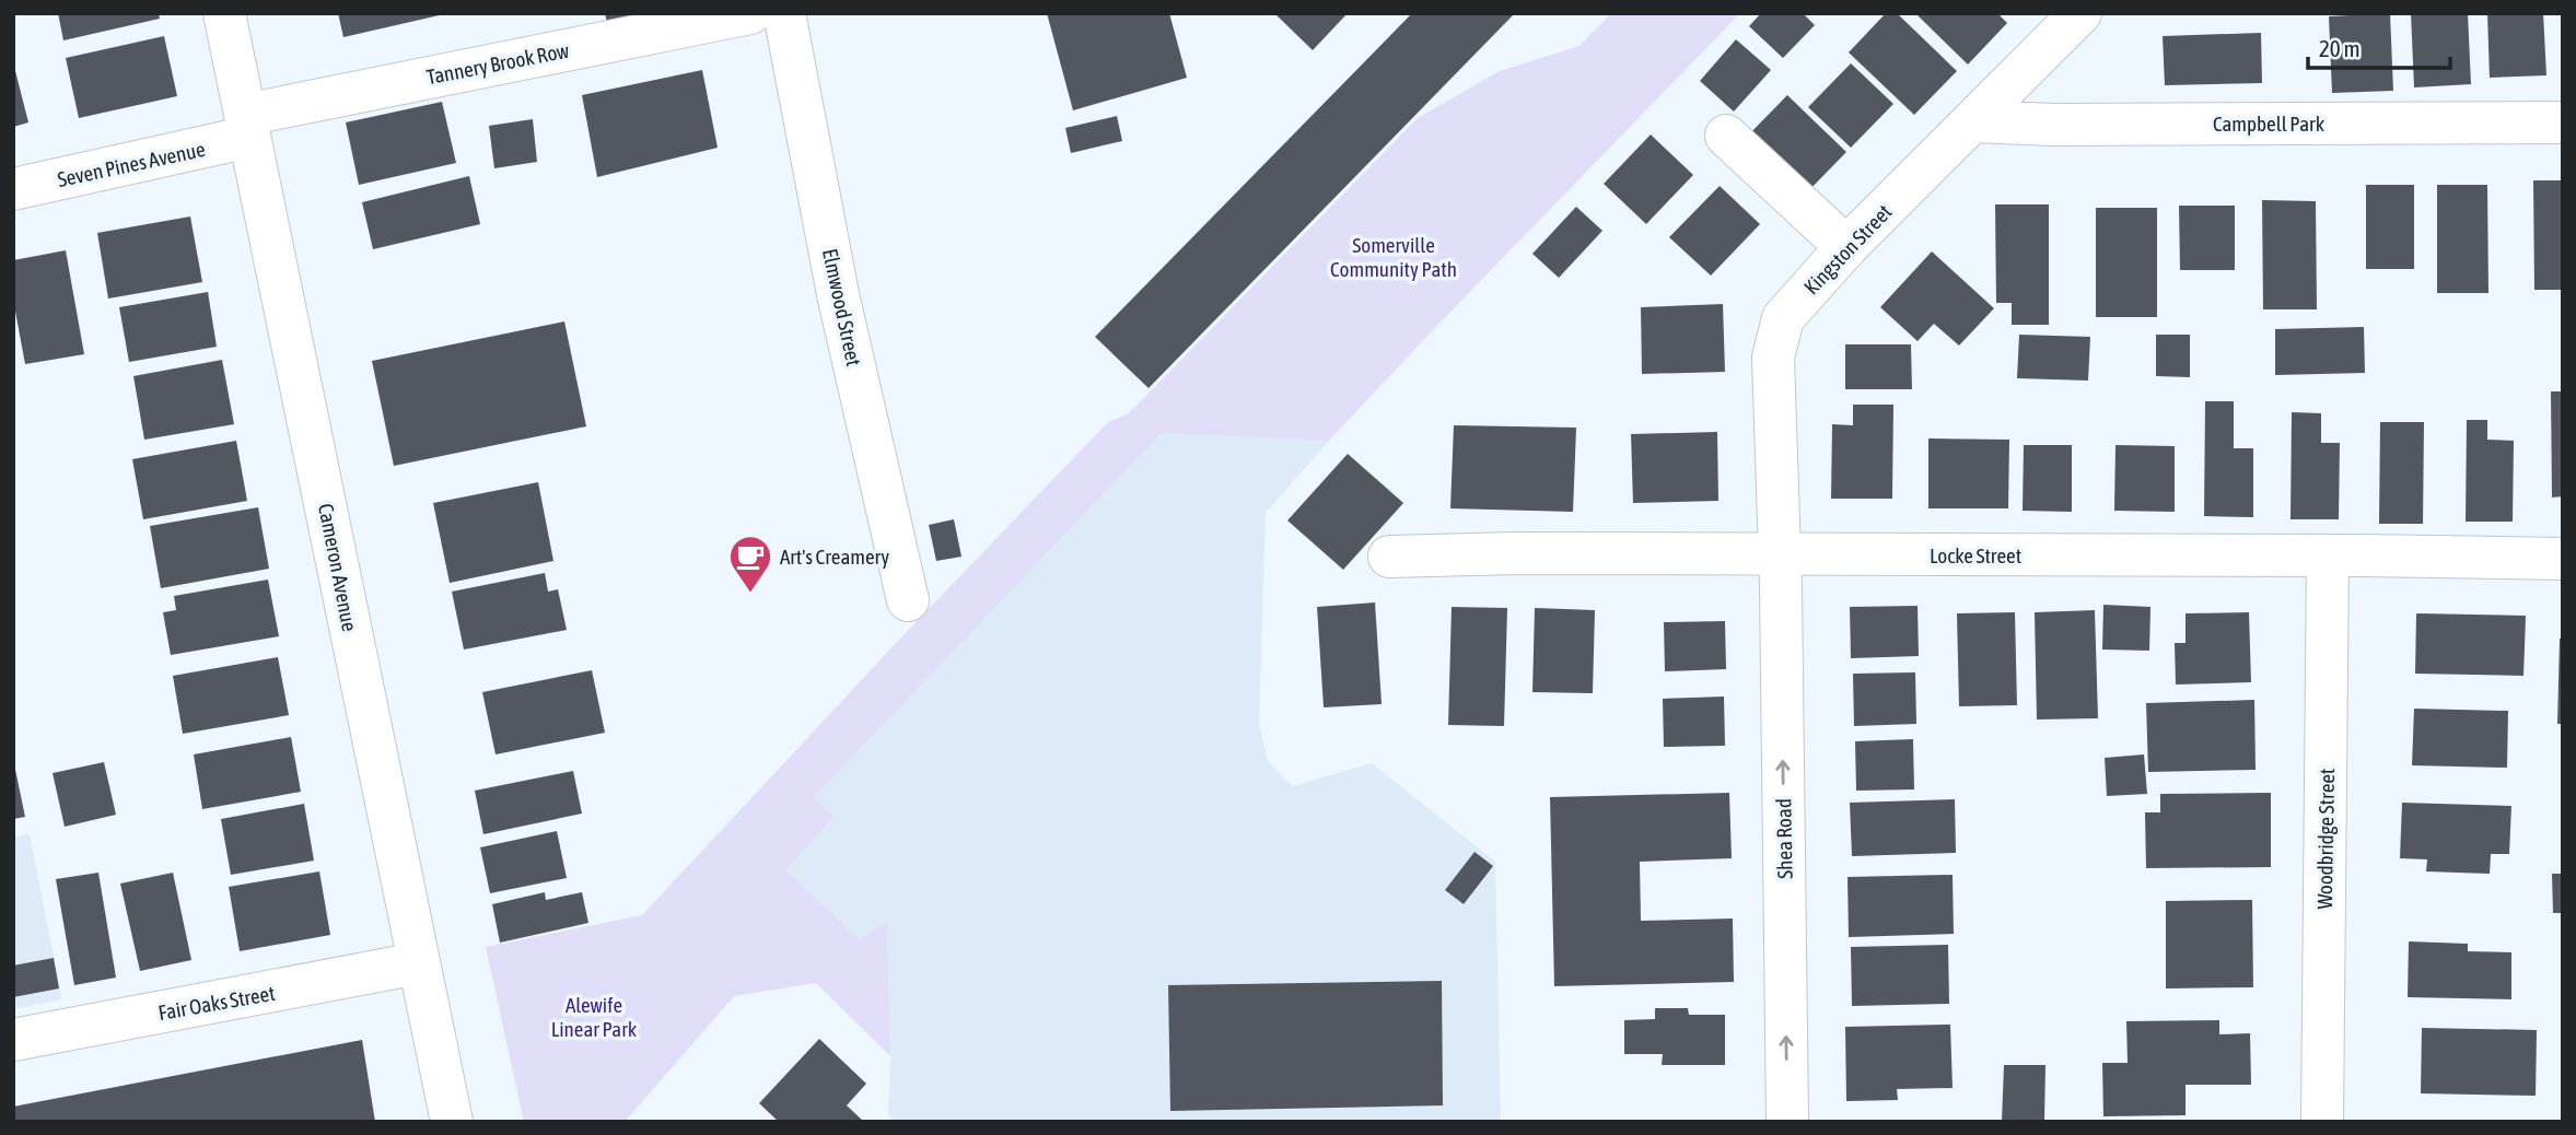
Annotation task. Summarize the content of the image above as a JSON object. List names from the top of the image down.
{
  "streets": {
    "street": [
      "Tannery Brook Row",
      "Campbell Park",
      "Seven Pines Avenue",
      "Kingston Street",
      "Elmwood Street",
      "Locke Street",
      "Cameron Avenue",
      "Shea Road",
      "Woodbridge Street",
      "Fair Oaks Street"
    ]
  },
  "crossings": [
    ["Tannery Brook Row", "Seven Pines Avenue"],
    ["Tannery Brook Row", "Cameron Avenue"],
    ["Campbell Park", "Kingston Street"],
    ["Seven Pines Avenue", "Cameron Avenue"],
    ["Kingston Street", "Locke Street"],
    ["Kingston Street", "Shea Road"],
    ["Locke Street", "Shea Road"],
    ["Locke Street", "Woodbridge Street"],
    ["Cameron Avenue", "Fair Oaks Street"]
  ],
  "one_way": ["Shea Road"],
  "parks": ["Somerville Community Path", "Alewife Linear Park"],
  "places": {
    "cafe": ["Art's Creamery"]
  },
  "scale_bar": "20 m"
}
